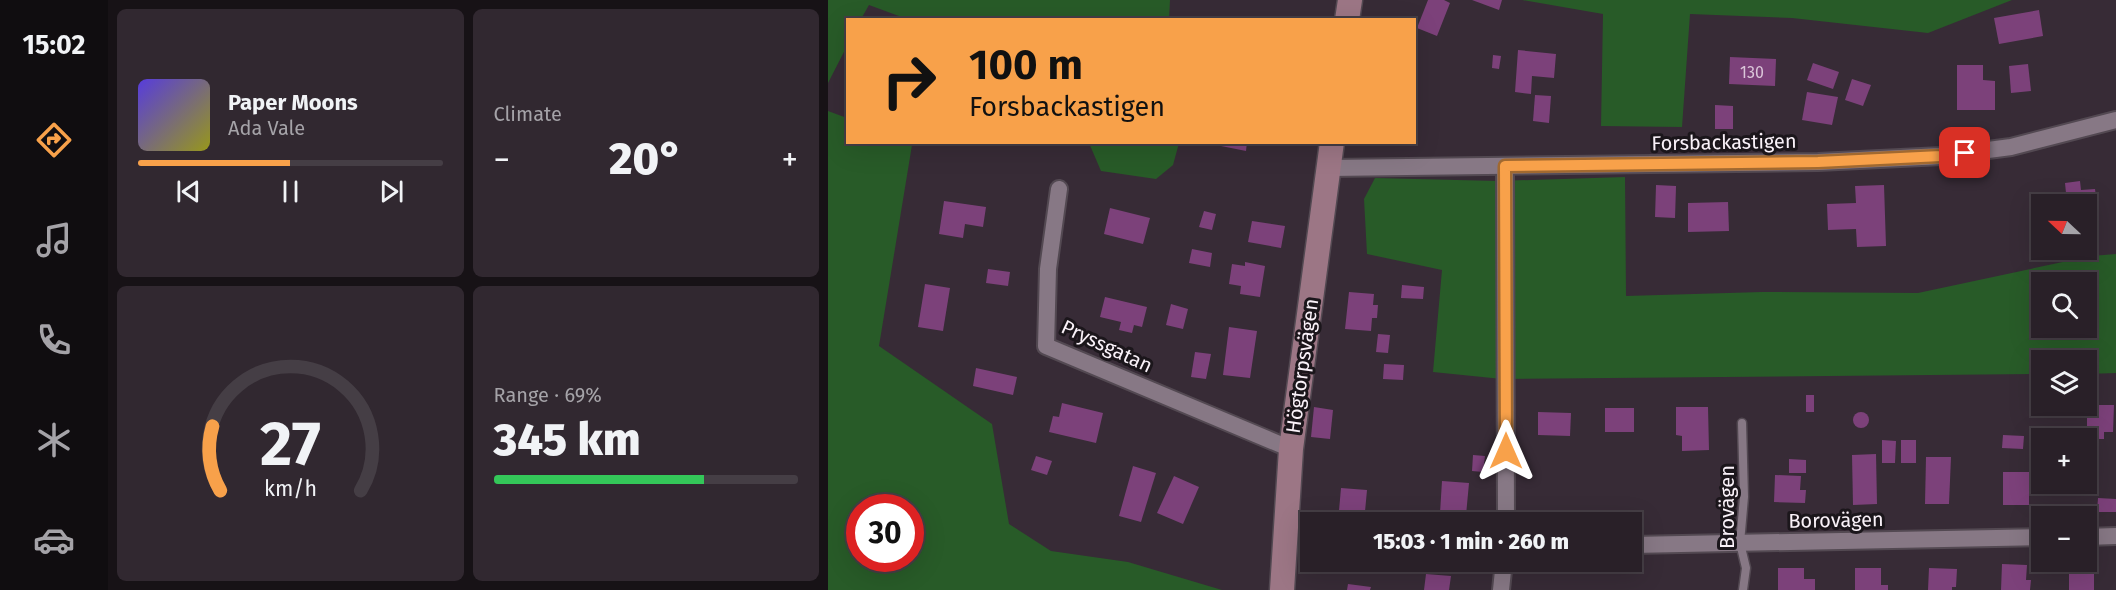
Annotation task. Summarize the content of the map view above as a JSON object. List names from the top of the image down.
{
  "streets": {
    "street": [
      "Forsbackastigen",
      "Pryssgatan",
      "Högtorpsvägen",
      "Borovägen"
    ],
    "lane": ["Brovägen"]
  },
  "crossings": [
    ["Forsbackastigen", "Högtorpsvägen"],
    ["Pryssgatan", "Högtorpsvägen"],
    ["Brovägen", "Borovägen"]
  ],
  "house_numbers": ["130"],
  "north": "left",
  "page": {
    "tabs": "15:02",
    "tile": [
      "Climate",
      ["Range · 69%", "345 km"]
    ],
    "turn": ["100 m", "Forsbackastigen"],
    "song": ["Paper Moons", "Ada Vale"],
    "heat": ["−", "20°", "+"],
    "map_buttons": ["+", "−"],
    "limit": "30",
    "trip": "15:03 · 1 min · 260 m",
    "gauge": ["27", "km/h"]
  }
}
